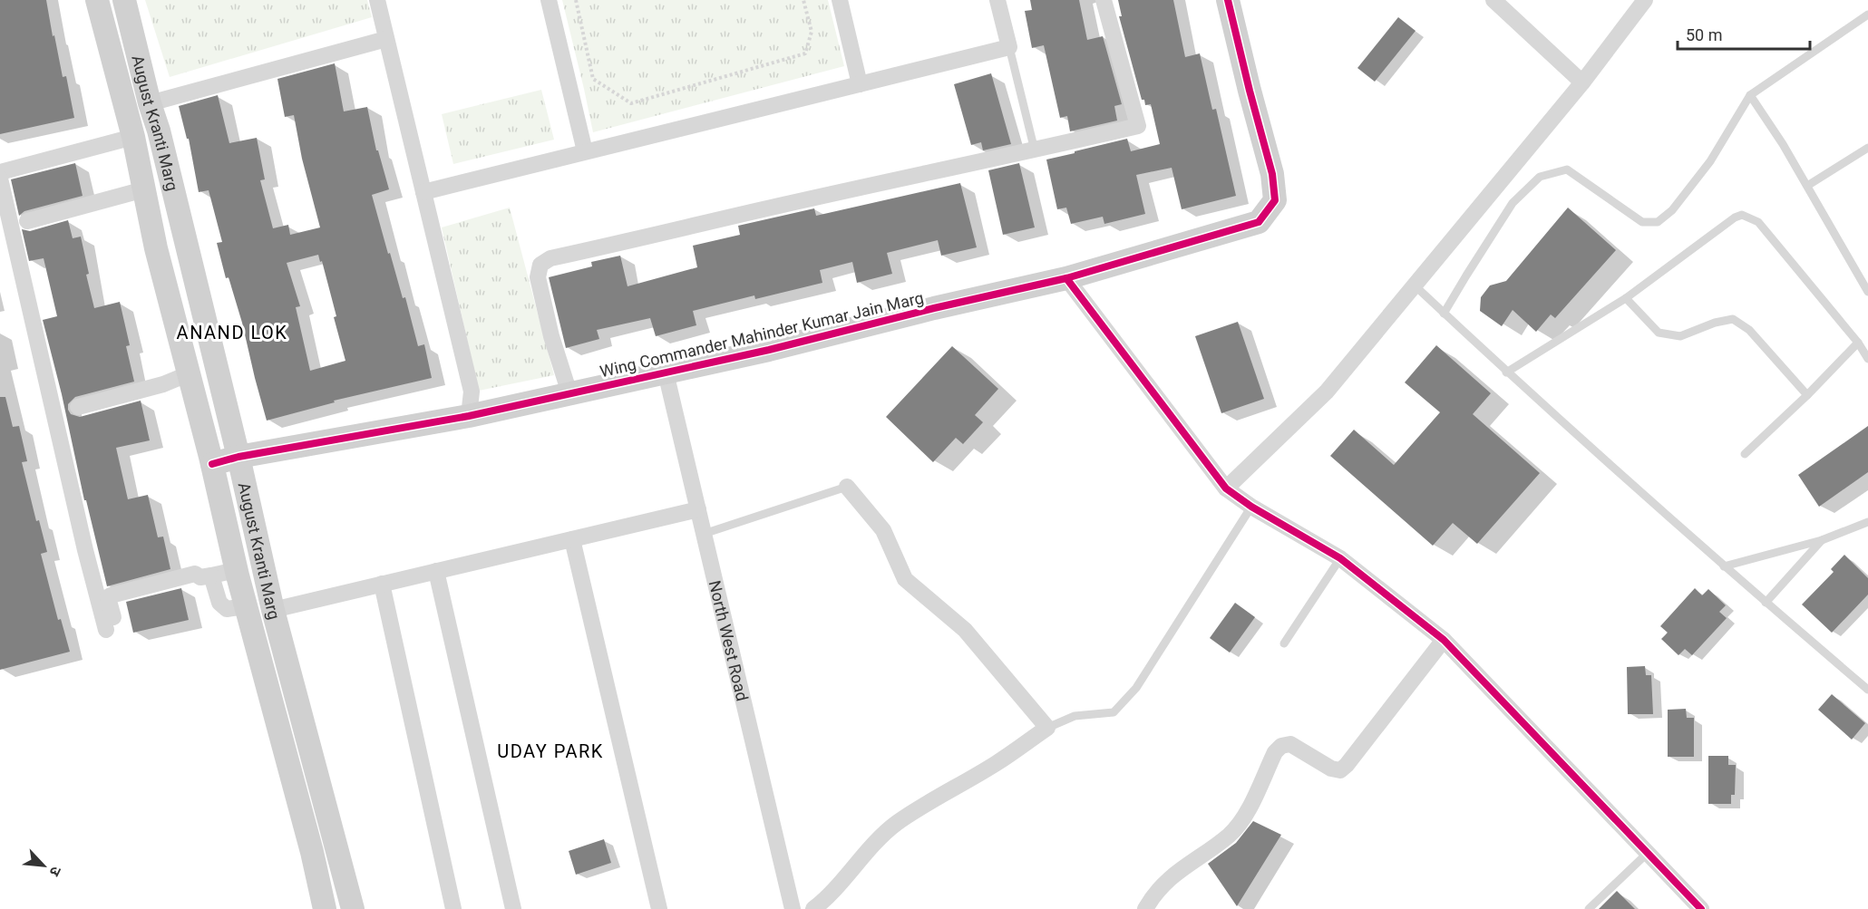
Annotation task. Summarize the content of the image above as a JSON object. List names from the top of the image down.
{
  "streets": {
    "main road": ["August Kranti Marg", "Wing Commander Mahinder Kumar Jain Marg"],
    "street": ["North West Road"]
  },
  "crossings": [
    ["August Kranti Marg", "Wing Commander Mahinder Kumar Jain Marg"],
    ["Wing Commander Mahinder Kumar Jain Marg", "North West Road"]
  ],
  "districts": ["ANAND LOK", "UDAY PARK"],
  "scale_bar": "50 m",
  "north": "bottom right"
}
